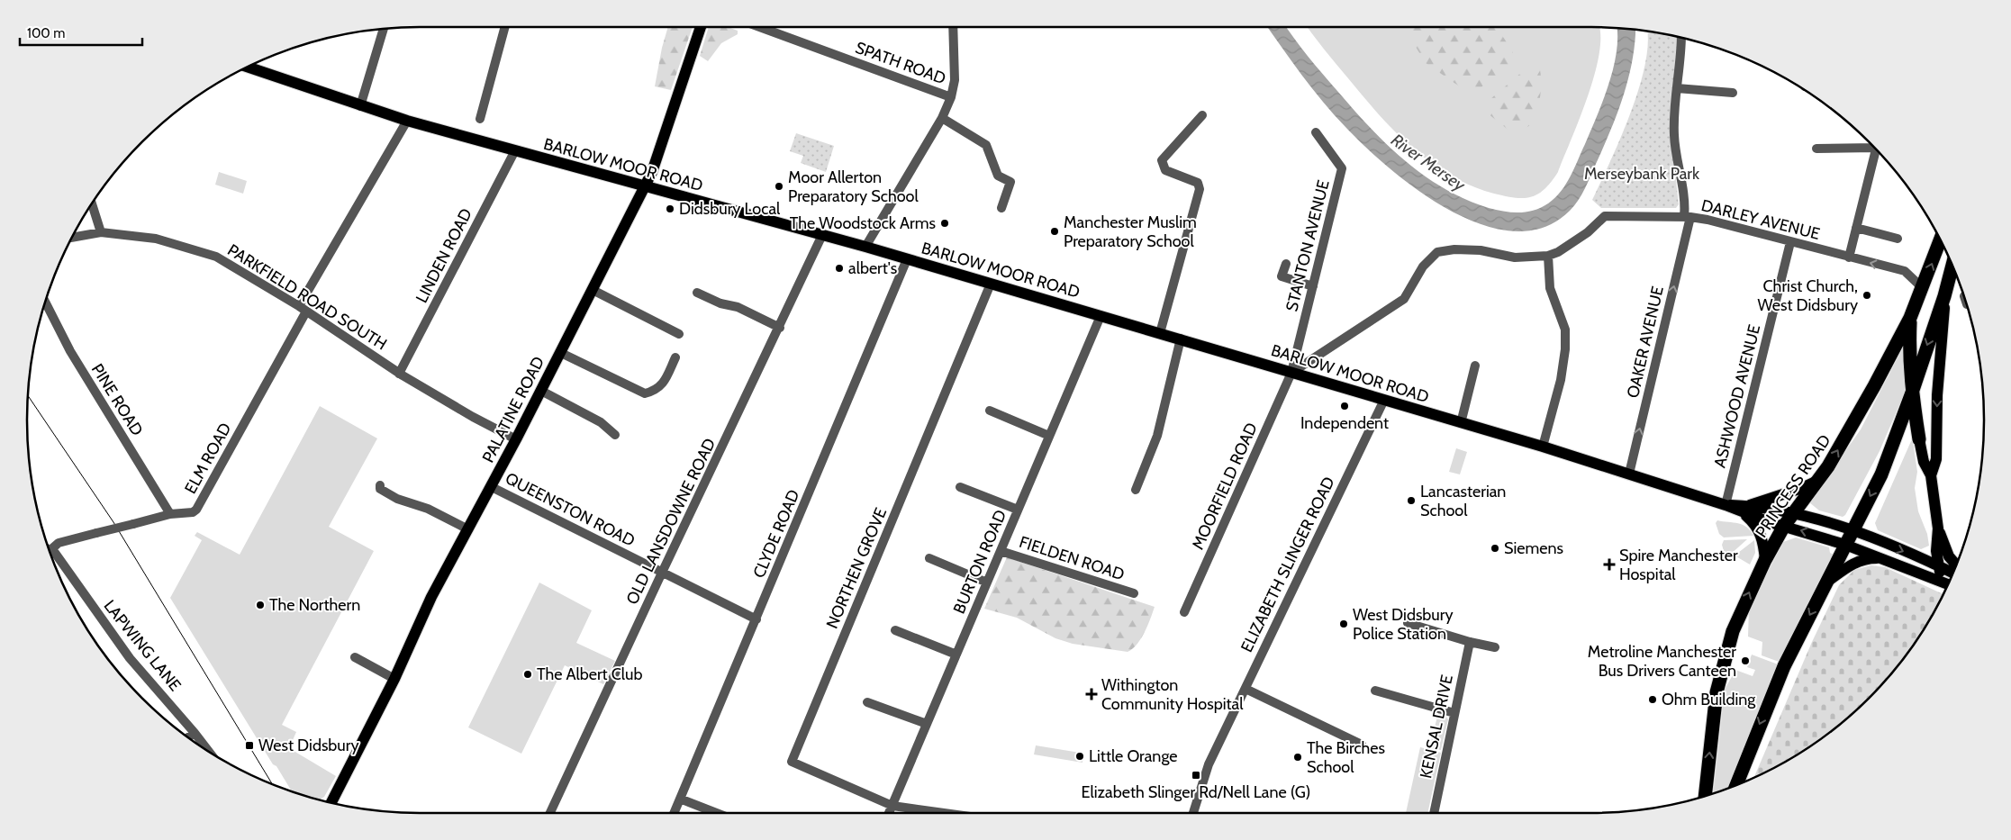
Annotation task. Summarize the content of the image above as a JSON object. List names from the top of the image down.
{
  "streets": {
    "highway": ["PRINCESS ROAD"],
    "main road": ["BARLOW MOOR ROAD", "PALATINE ROAD"],
    "street": [
      "SPATH ROAD",
      "DARLEY AVENUE",
      "STANTON AVENUE",
      "LINDEN ROAD",
      "PARKFIELD ROAD SOUTH",
      "OAKER AVENUE",
      "ASHWOOD AVENUE",
      "PINE ROAD",
      "ELM ROAD",
      "MOORFIELD ROAD",
      "QUEENSTON ROAD",
      "OLD LANSDOWNE ROAD",
      "CLYDE ROAD",
      "FIELDEN ROAD",
      "BURTON ROAD",
      "ELIZABETH SLINGER ROAD",
      "NORTHEN GROVE",
      "LAPWING LANE",
      "KENSAL DRIVE"
    ]
  },
  "crossings": [
    ["BARLOW MOOR ROAD", "DARLEY AVENUE"],
    ["BARLOW MOOR ROAD", "STANTON AVENUE"],
    ["BARLOW MOOR ROAD", "LINDEN ROAD"],
    ["BARLOW MOOR ROAD", "OAKER AVENUE"],
    ["BARLOW MOOR ROAD", "ASHWOOD AVENUE"],
    ["BARLOW MOOR ROAD", "PALATINE ROAD"],
    ["BARLOW MOOR ROAD", "ELM ROAD"],
    ["BARLOW MOOR ROAD", "MOORFIELD ROAD"],
    ["BARLOW MOOR ROAD", "PRINCESS ROAD"],
    ["BARLOW MOOR ROAD", "OLD LANSDOWNE ROAD"],
    ["BARLOW MOOR ROAD", "CLYDE ROAD"],
    ["BARLOW MOOR ROAD", "BURTON ROAD"],
    ["BARLOW MOOR ROAD", "ELIZABETH SLINGER ROAD"],
    ["BARLOW MOOR ROAD", "NORTHEN GROVE"],
    ["DARLEY AVENUE", "STANTON AVENUE"],
    ["DARLEY AVENUE", "OAKER AVENUE"],
    ["DARLEY AVENUE", "ASHWOOD AVENUE"],
    ["DARLEY AVENUE", "MOORFIELD ROAD"],
    ["DARLEY AVENUE", "PRINCESS ROAD"],
    ["STANTON AVENUE", "MOORFIELD ROAD"],
    ["LINDEN ROAD", "PARKFIELD ROAD SOUTH"],
    ["PARKFIELD ROAD SOUTH", "PALATINE ROAD"],
    ["PARKFIELD ROAD SOUTH", "ELM ROAD"],
    ["PINE ROAD", "ELM ROAD"],
    ["PALATINE ROAD", "QUEENSTON ROAD"],
    ["ELM ROAD", "LAPWING LANE"],
    ["QUEENSTON ROAD", "OLD LANSDOWNE ROAD"],
    ["QUEENSTON ROAD", "CLYDE ROAD"],
    ["FIELDEN ROAD", "BURTON ROAD"],
    ["BURTON ROAD", "NORTHEN GROVE"]
  ],
  "one_way": ["OAKER AVENUE"],
  "water": ["River Mersey"],
  "parks": ["Merseybank Park"],
  "places": {
    "other": [
      "Moor Allerton Preparatory School",
      "Didsbury Local",
      "The Woodstock Arms",
      "Manchester Muslim Preparatory School",
      "albert's",
      "Christ Church, West Didsbury",
      "Independent",
      "Lancasterian School",
      "Siemens",
      "The Northern",
      "West Didsbury Police Station",
      "Metroline Manchester Bus Drivers Canteen",
      "The Albert Club",
      "Ohm Building",
      "Little Orange",
      "The Birches School"
    ],
    "health": ["Spire Manchester Hospital", "Withington Community Hospital"],
    "transit": ["West Didsbury", "Elizabeth Slinger Rd/Nell Lane (G)"]
  },
  "scale_bar": "100 m"
}
